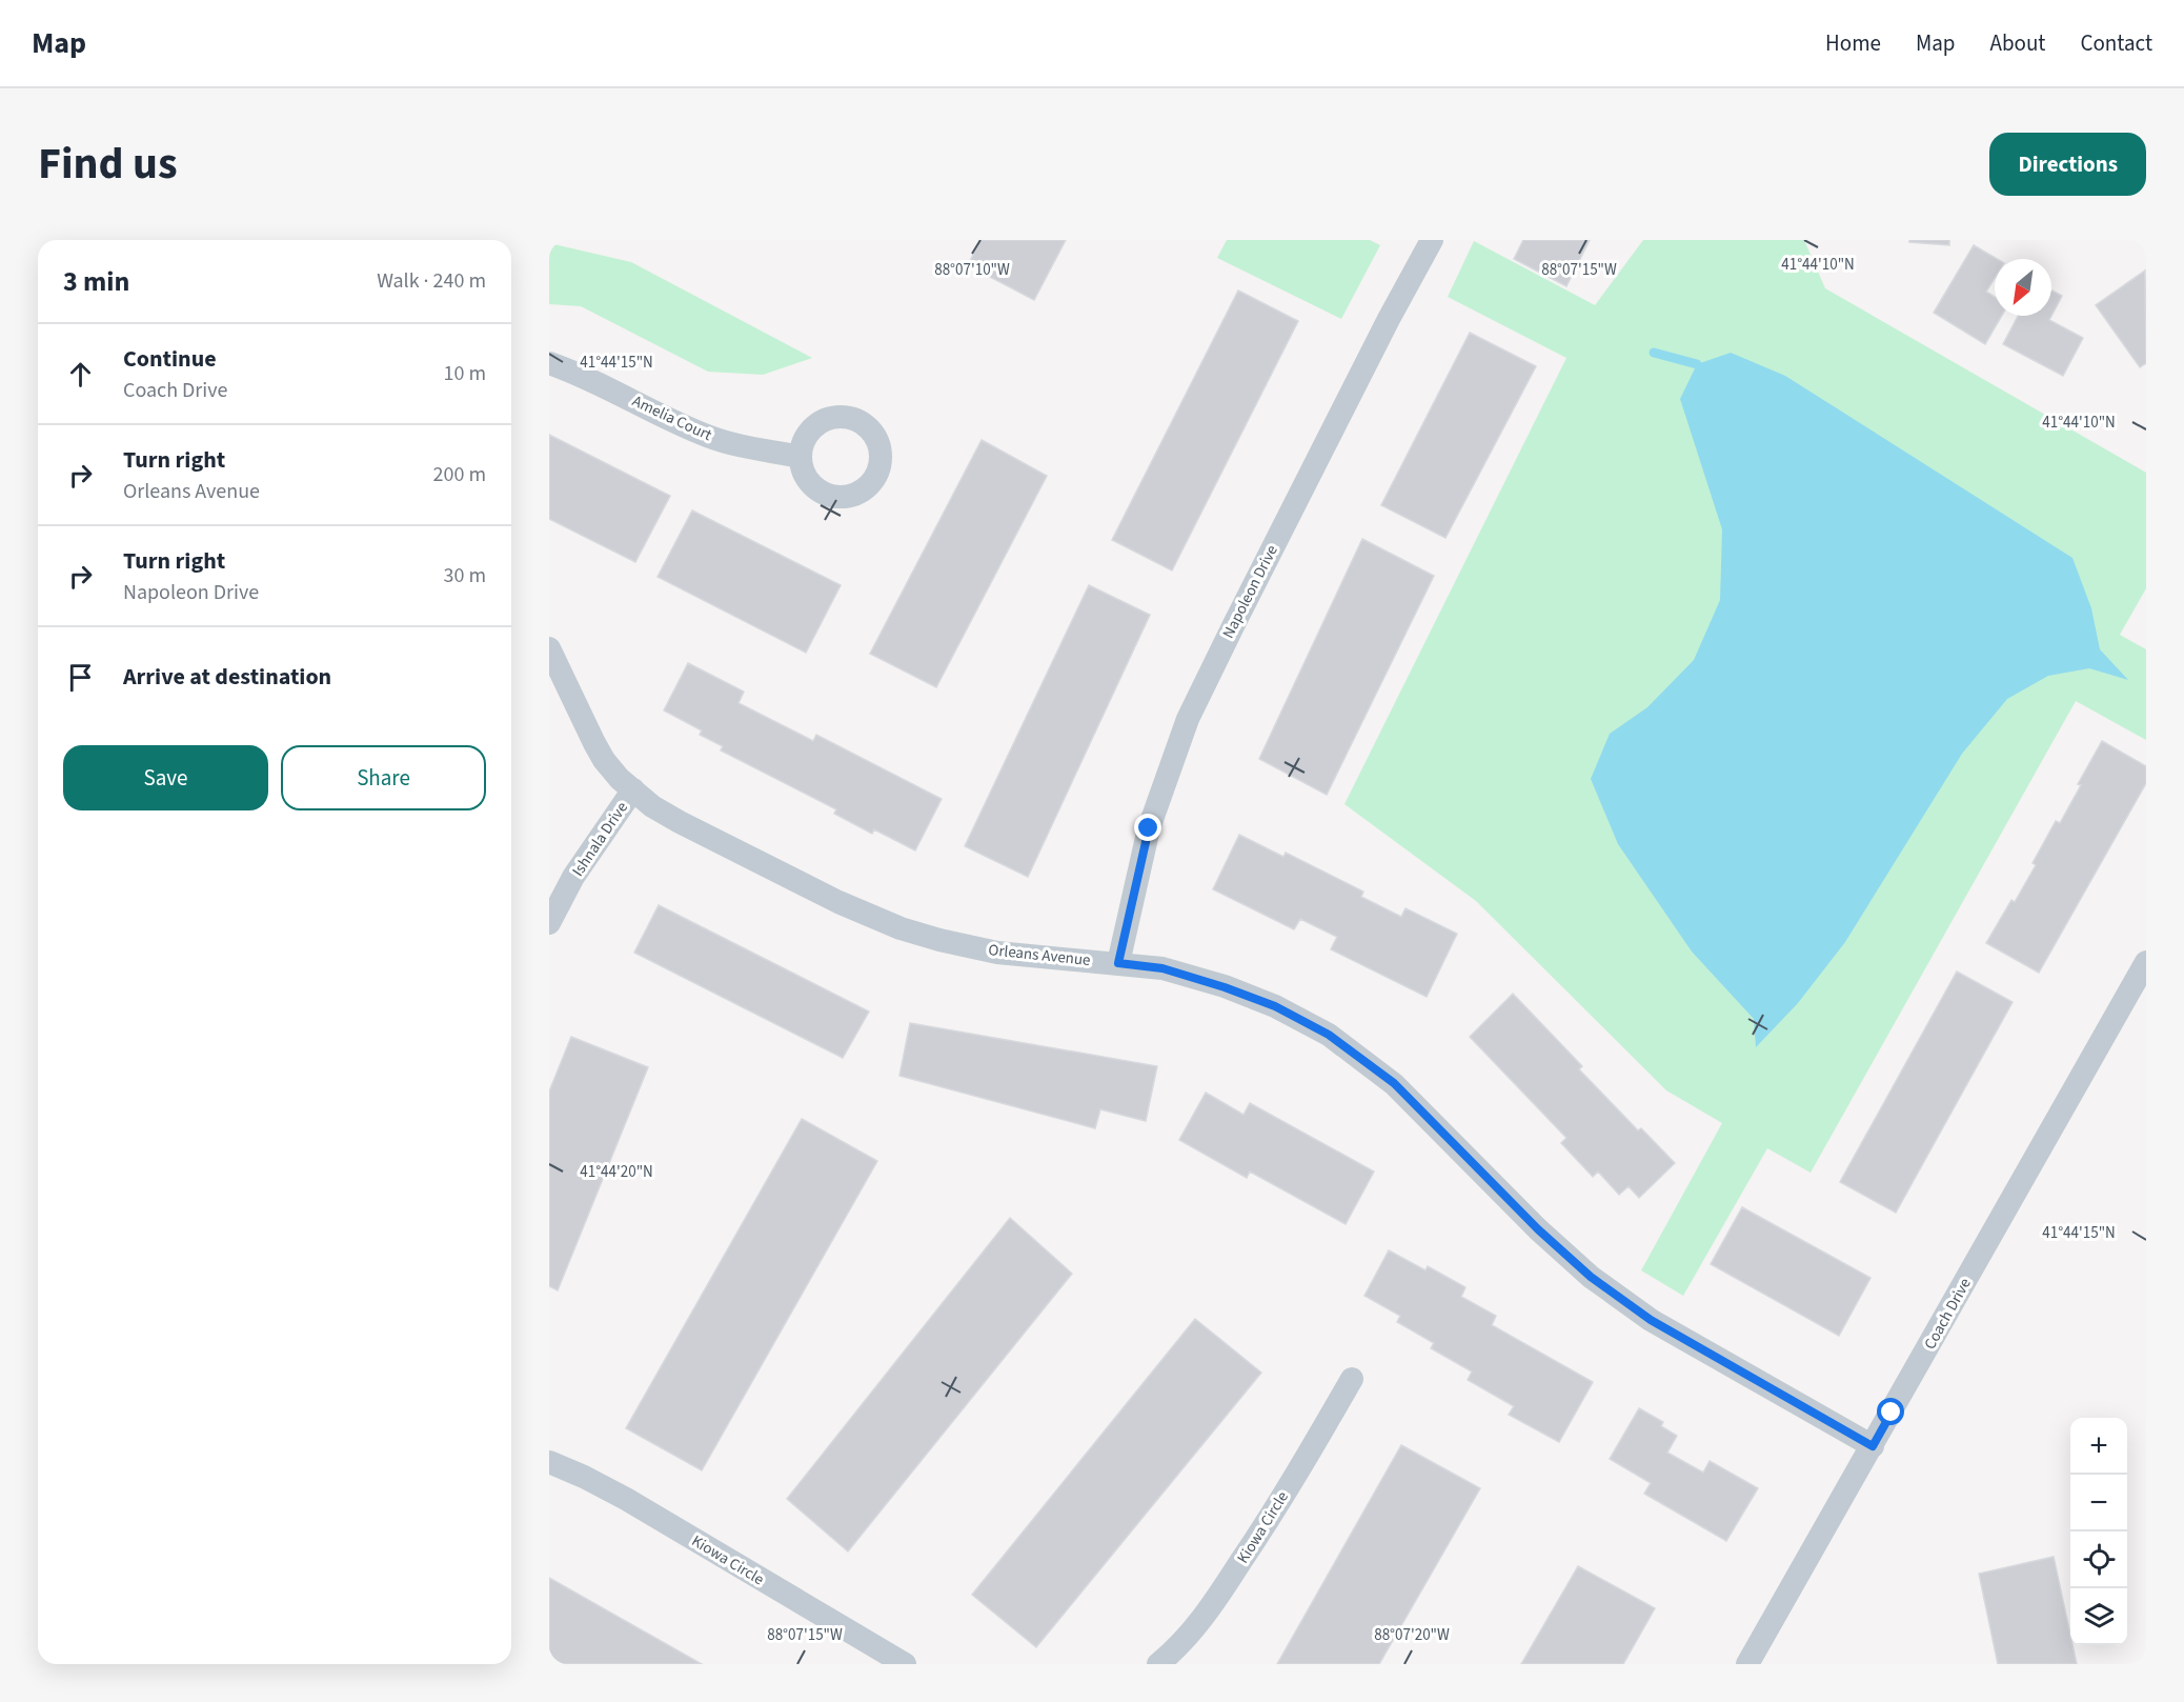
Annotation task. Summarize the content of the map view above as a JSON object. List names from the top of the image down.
{
  "streets": {
    "street": [
      "Amelia Court",
      "Napoleon Drive",
      "Ishnala Drive",
      "Orleans Avenue",
      "Coach Drive",
      "Kiowa Circle"
    ]
  },
  "crossings": [
    ["Napoleon Drive", "Orleans Avenue"],
    ["Ishnala Drive", "Orleans Avenue"],
    ["Orleans Avenue", "Coach Drive"]
  ],
  "north": "bottom left",
  "page": {
    "header": "Map",
    "nav": [
      "Home",
      "Map",
      "About",
      "Contact"
    ],
    "title": "Find us",
    "buttons": [
      "Directions",
      ["Save", "Share"]
    ],
    "heading": ["3 min", "Walk · 240 m"],
    "list": [
      ["Continue", "Coach Drive", "10 m"],
      ["Turn right", "Orleans Avenue", "200 m"],
      ["Turn right", "Napoleon Drive", "30 m"],
      "Arrive at destination"
    ],
    "map_buttons": ["+", "−"]
  },
  "coordinates": [
    "41°44'10\"N",
    "88°07'10\"W",
    "88°07'15\"W",
    "41°44'15\"N",
    "41°44'20\"N",
    "88°07'20\"W"
  ]
}
